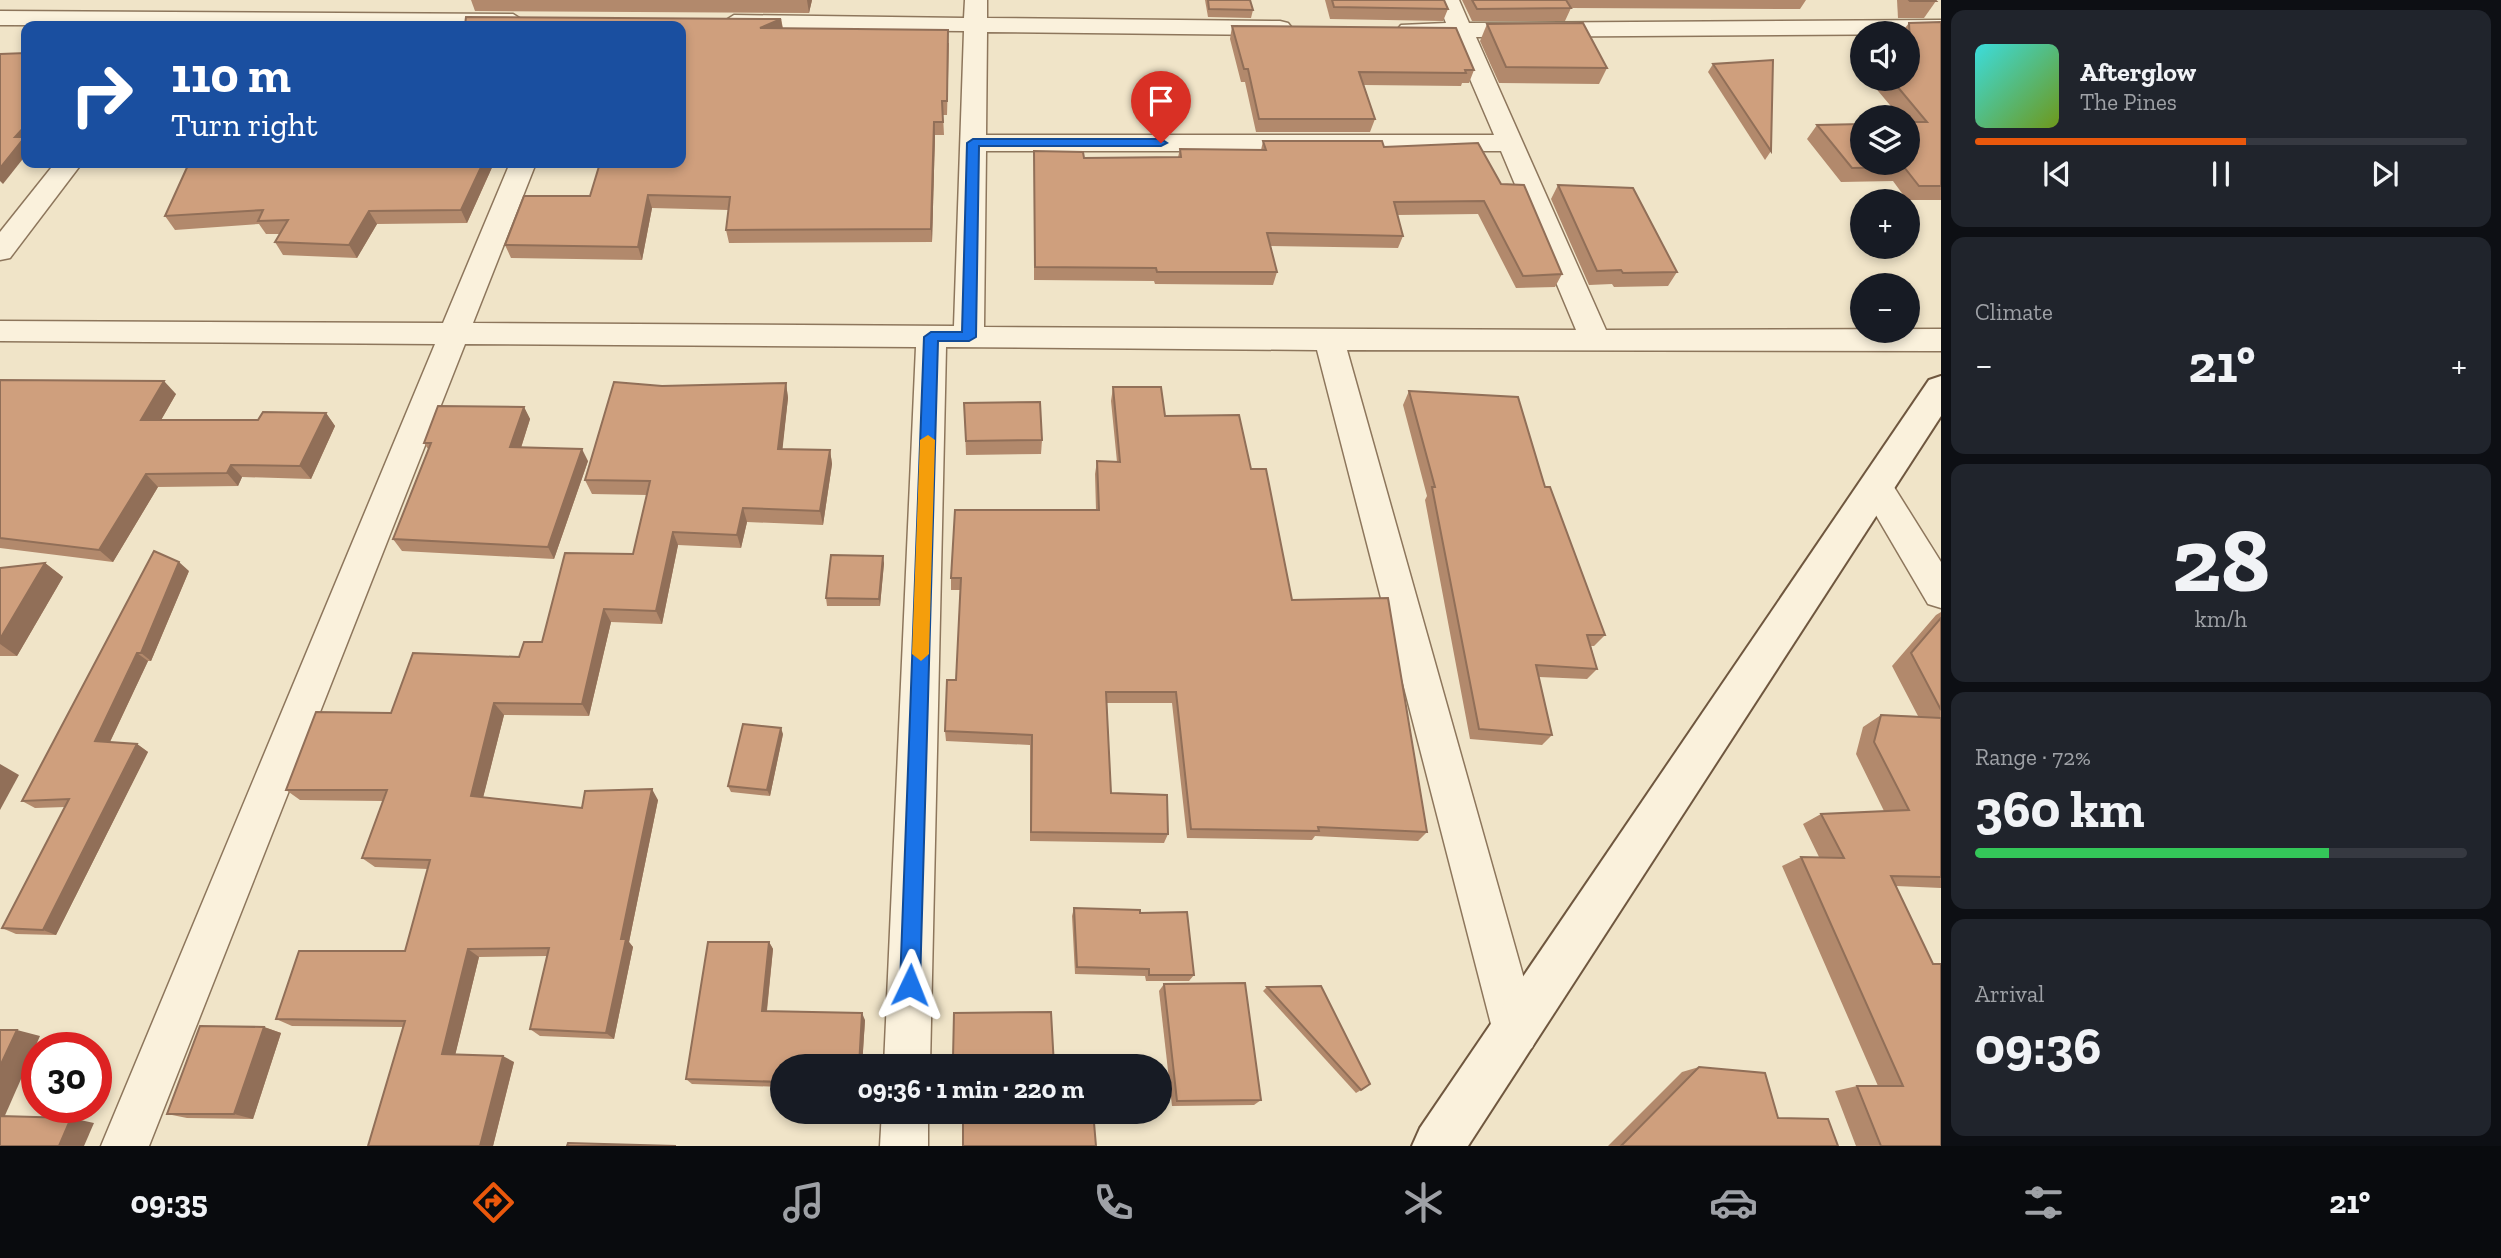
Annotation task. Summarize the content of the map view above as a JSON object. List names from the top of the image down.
{
  "page": {
    "map_buttons": ["+", "−"],
    "turn": ["110 m", "Turn right"],
    "song": ["Afterglow", "The Pines"],
    "tile": [
      "Climate",
      ["28", "km/h"],
      ["Range · 72%", "360 km"],
      ["Arrival", "09:36"]
    ],
    "heat": ["−", "21°", "+"],
    "limit": "30",
    "trip": "09:36 · 1 min · 220 m",
    "tabs": ["09:35", "21°"]
  }
}
